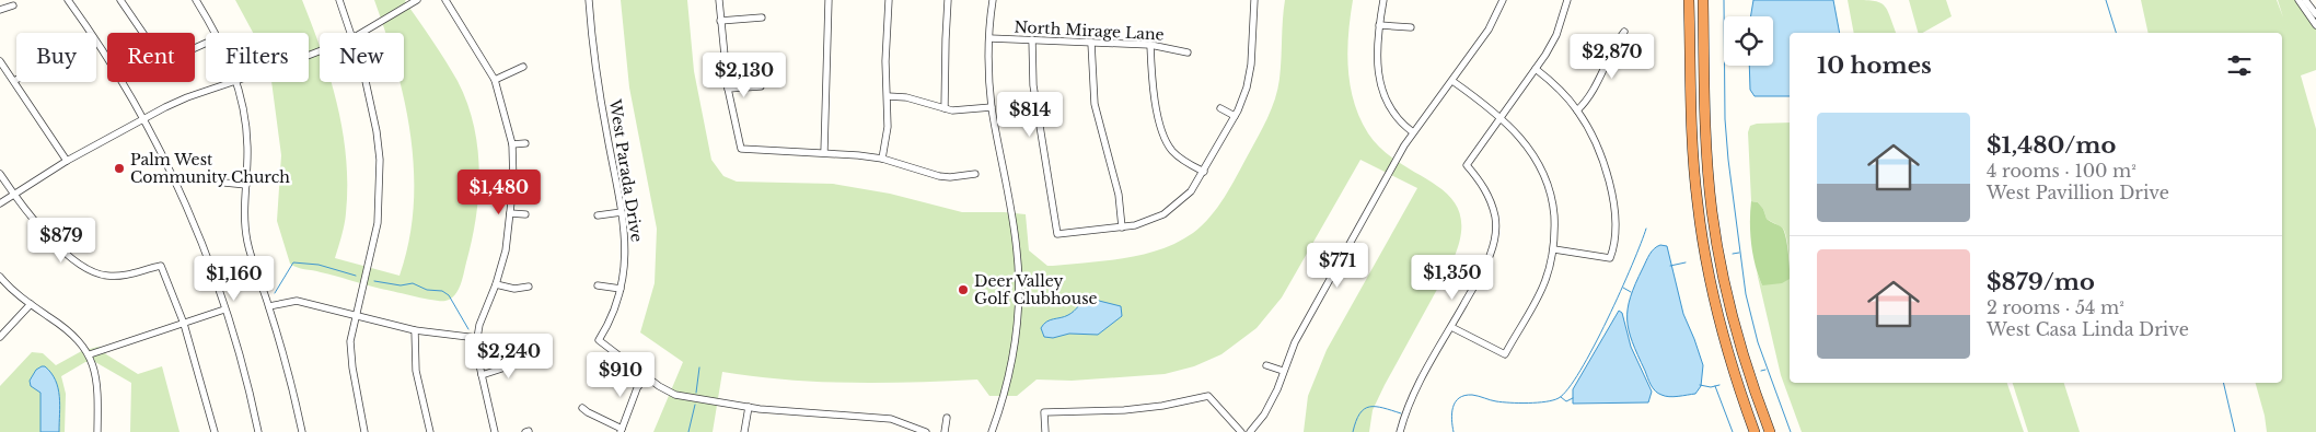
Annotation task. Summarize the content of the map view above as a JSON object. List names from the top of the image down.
{
  "streets": {
    "street": ["North Mirage Lane", "West Parada Drive"]
  },
  "places": ["Palm West Community Church", "Deer Valley Golf Clubhouse"],
  "page": {
    "chip": [
      "Buy",
      "Rent",
      "Filters",
      "New"
    ],
    "heading": "10 homes",
    "price": [
      "$2,870",
      "$2,130",
      "$814",
      "$1,480",
      "$879",
      "$771",
      "$1,350",
      "$1,160",
      "$2,240",
      "$910"
    ],
    "list": [
      {
        "name": "$1,480/mo",
        "note": "4 rooms · 100 m² · West Pavillion Drive"
      },
      {
        "name": "$879/mo",
        "note": "2 rooms · 54 m² · West Casa Linda Drive"
      }
    ]
  }
}
